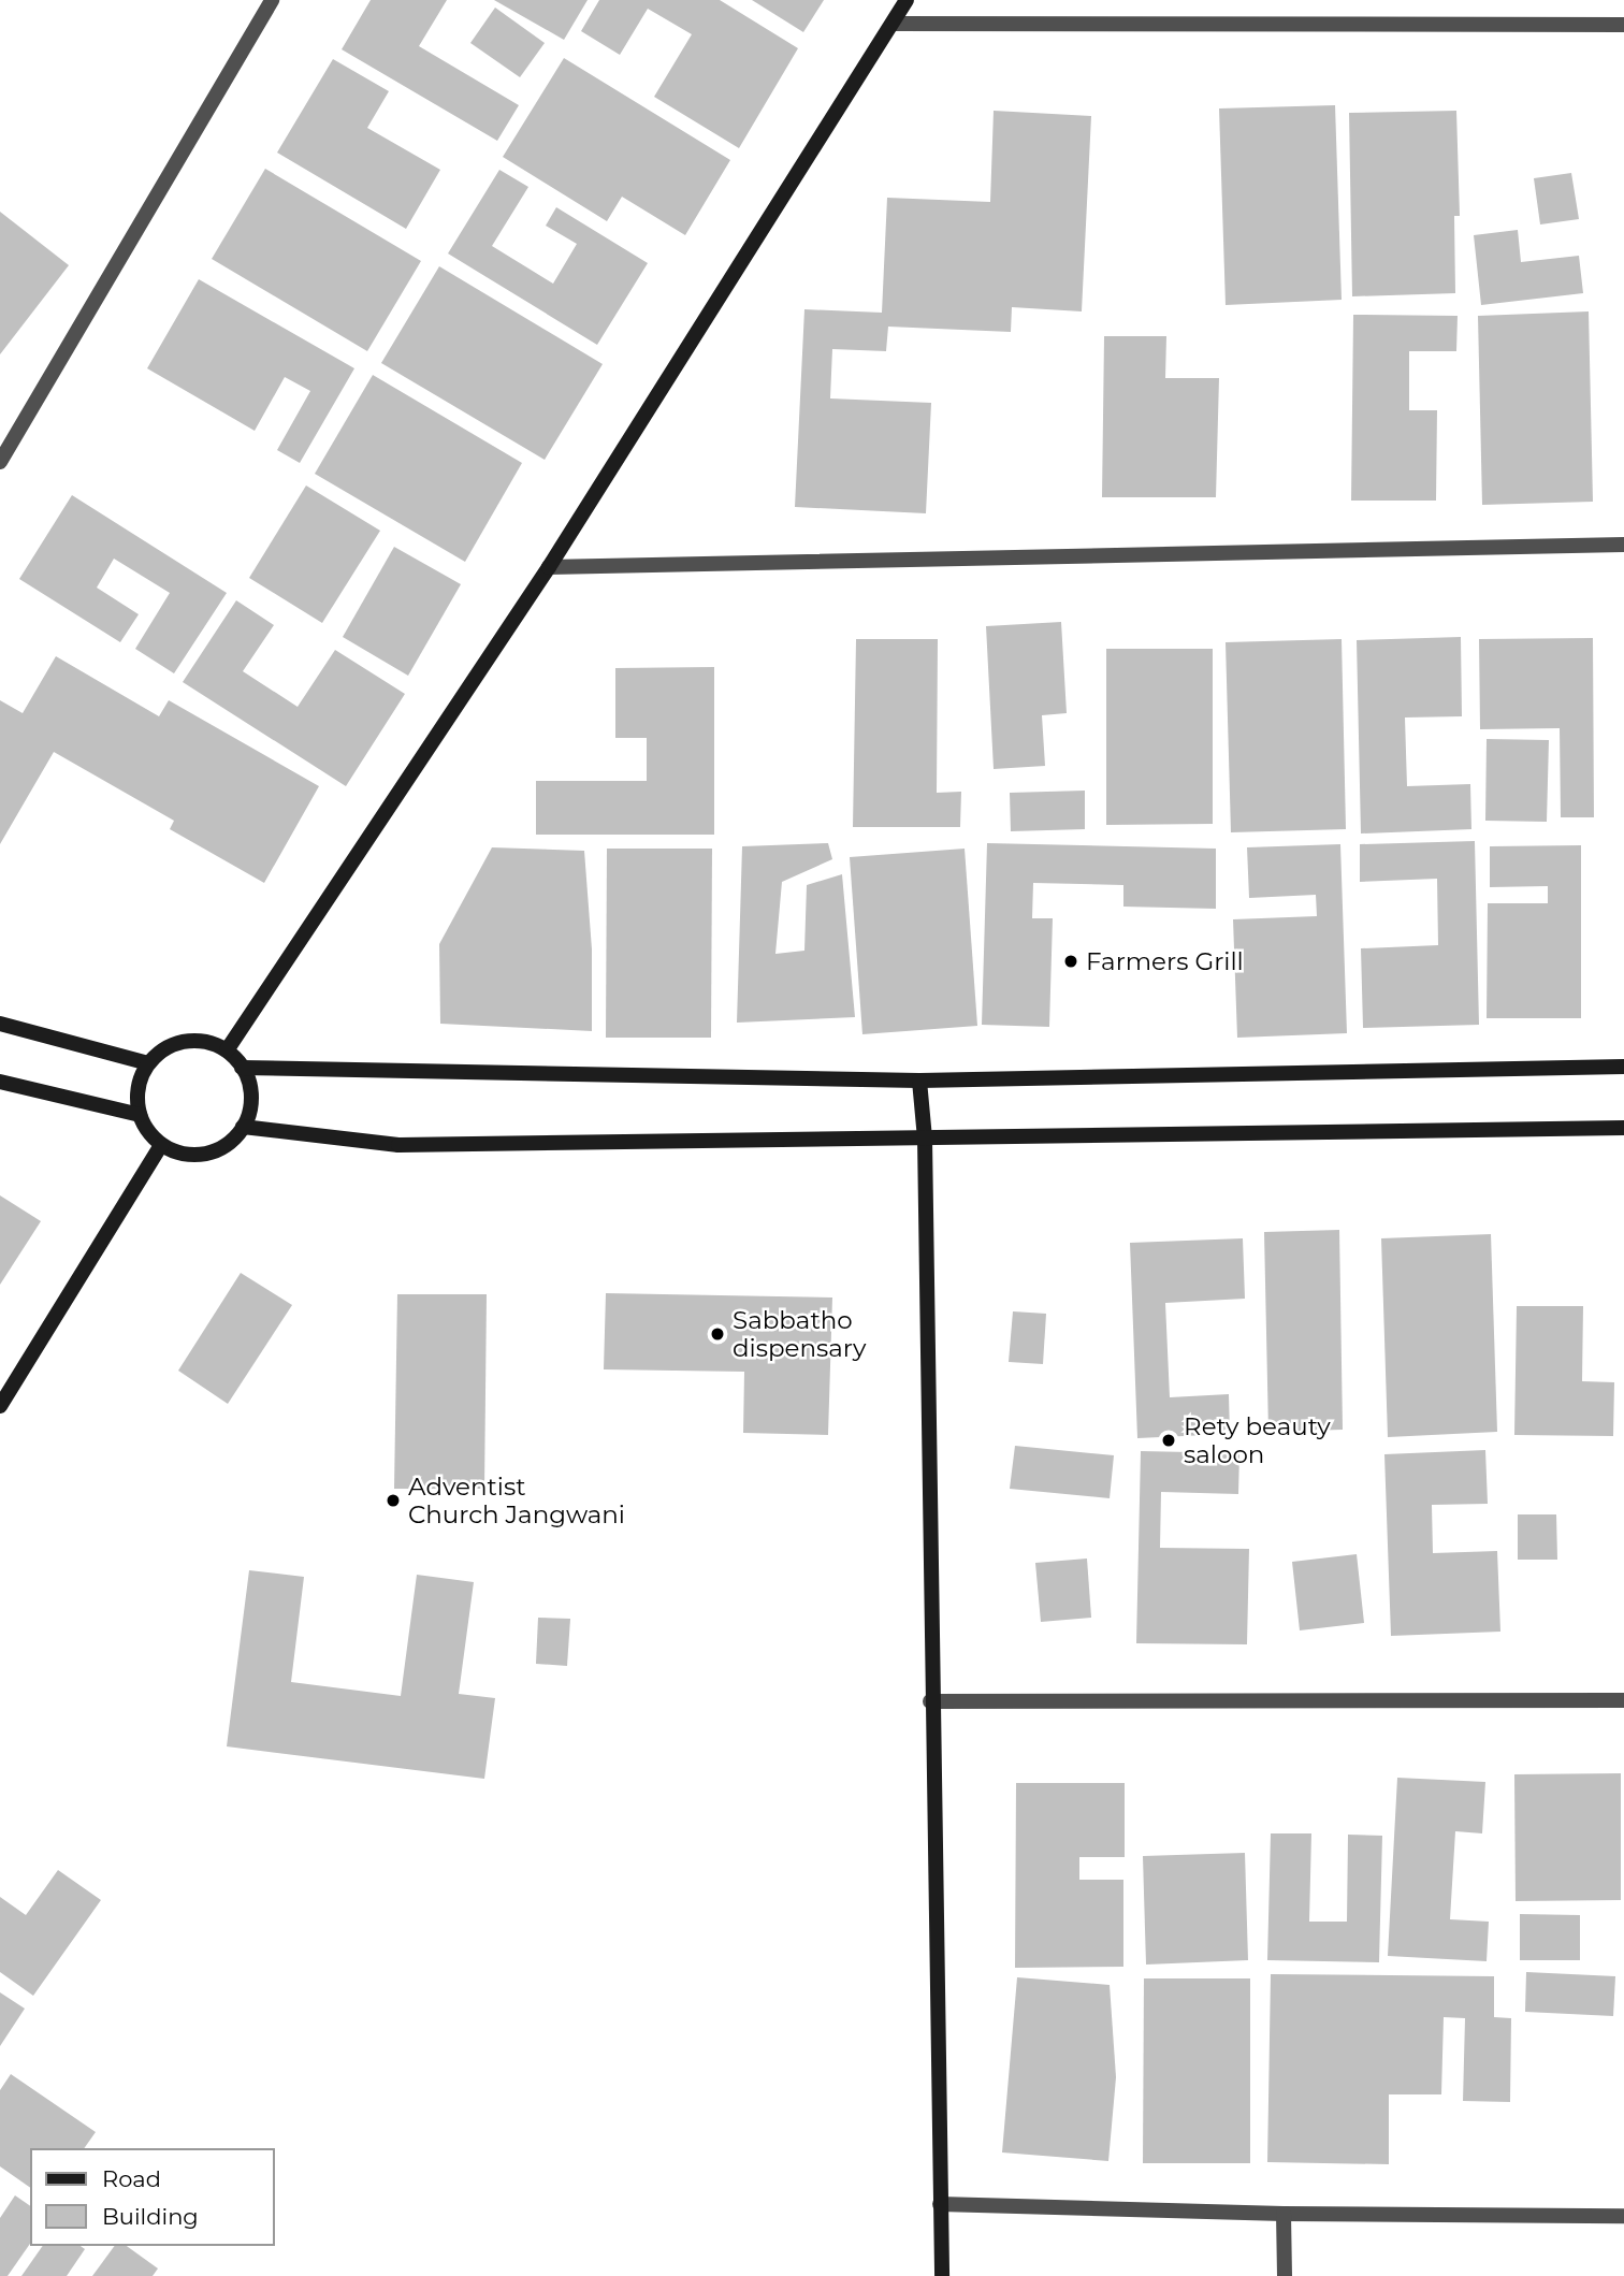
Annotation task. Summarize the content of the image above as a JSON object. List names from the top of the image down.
{
  "places": [
    "Farmers Grill",
    "Sabbatho dispensary",
    "Rety beauty saloon",
    "Adventist Church Jangwani"
  ],
  "legend": ["Road", "Building"]
}
